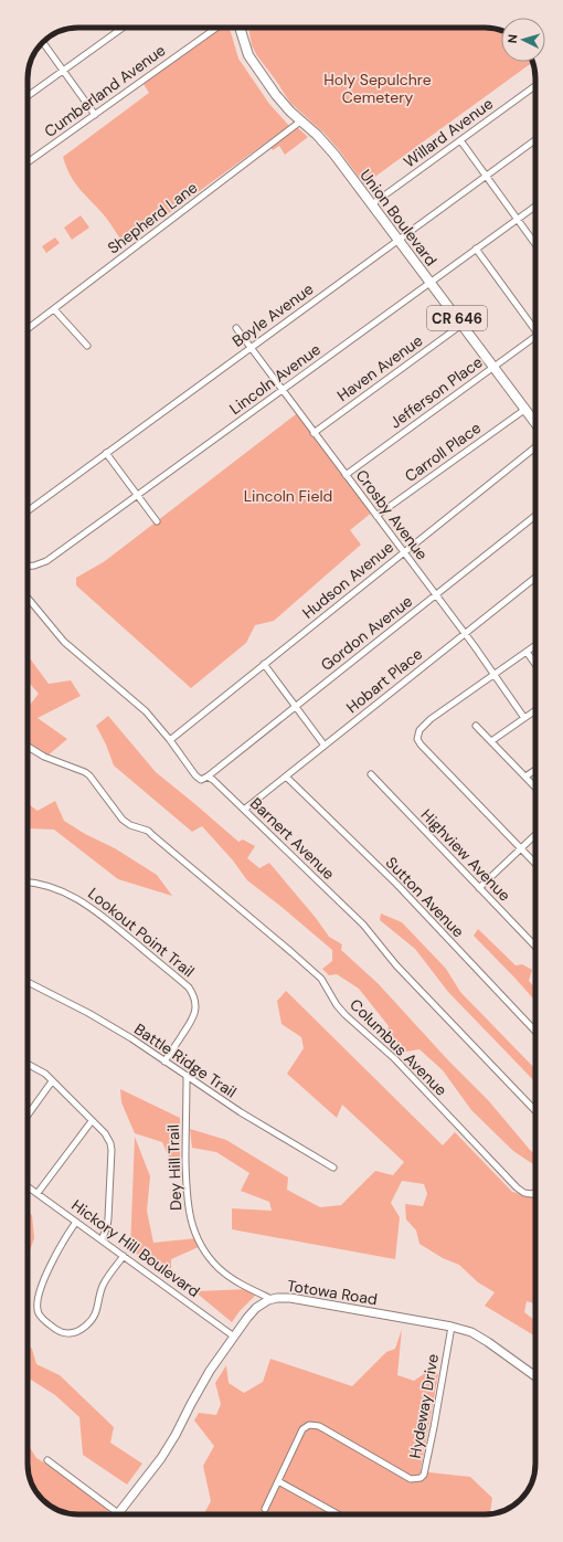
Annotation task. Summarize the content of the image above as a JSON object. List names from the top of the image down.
{
  "streets": {
    "main road": ["Union Boulevard", "CR 646", "Totowa Road"],
    "street": [
      "Cumberland Avenue",
      "Willard Avenue",
      "Shepherd Lane",
      "Boyle Avenue",
      "Haven Avenue",
      "Lincoln Avenue",
      "Jefferson Place",
      "Carroll Place",
      "Crosby Avenue",
      "Hudson Avenue",
      "Gordon Avenue",
      "Hobart Place",
      "Barnert Avenue",
      "Highview Avenue",
      "Sutton Avenue",
      "Lookout Point Trail",
      "Columbus Avenue",
      "Battle Ridge Trail",
      "Dey Hill Trail",
      "Hickory Hill Boulevard",
      "Hydeway Drive"
    ]
  },
  "crossings": [
    ["Willard Avenue", "Union Boulevard"],
    ["Shepherd Lane", "Union Boulevard"],
    ["Union Boulevard", "Boyle Avenue"],
    ["Union Boulevard", "Haven Avenue"],
    ["Union Boulevard", "Lincoln Avenue"],
    ["Union Boulevard", "Jefferson Place"],
    ["Union Boulevard", "Carroll Place"],
    ["Boyle Avenue", "Crosby Avenue"],
    ["Haven Avenue", "Crosby Avenue"],
    ["Lincoln Avenue", "Crosby Avenue"],
    ["Jefferson Place", "Crosby Avenue"],
    ["Carroll Place", "Crosby Avenue"],
    ["Crosby Avenue", "Hudson Avenue"],
    ["Crosby Avenue", "Gordon Avenue"],
    ["Crosby Avenue", "Hobart Place"],
    ["Hudson Avenue", "Barnert Avenue"],
    ["Gordon Avenue", "Barnert Avenue"],
    ["Hobart Place", "Barnert Avenue"],
    ["Hobart Place", "Sutton Avenue"],
    ["Lookout Point Trail", "Battle Ridge Trail"],
    ["Battle Ridge Trail", "Dey Hill Trail"],
    ["Dey Hill Trail", "Totowa Road"],
    ["Hickory Hill Boulevard", "Totowa Road"],
    ["Totowa Road", "Hydeway Drive"]
  ],
  "parks": ["Holy Sepulchre Cemetery", "Lincoln Field"],
  "north": "left"
}
